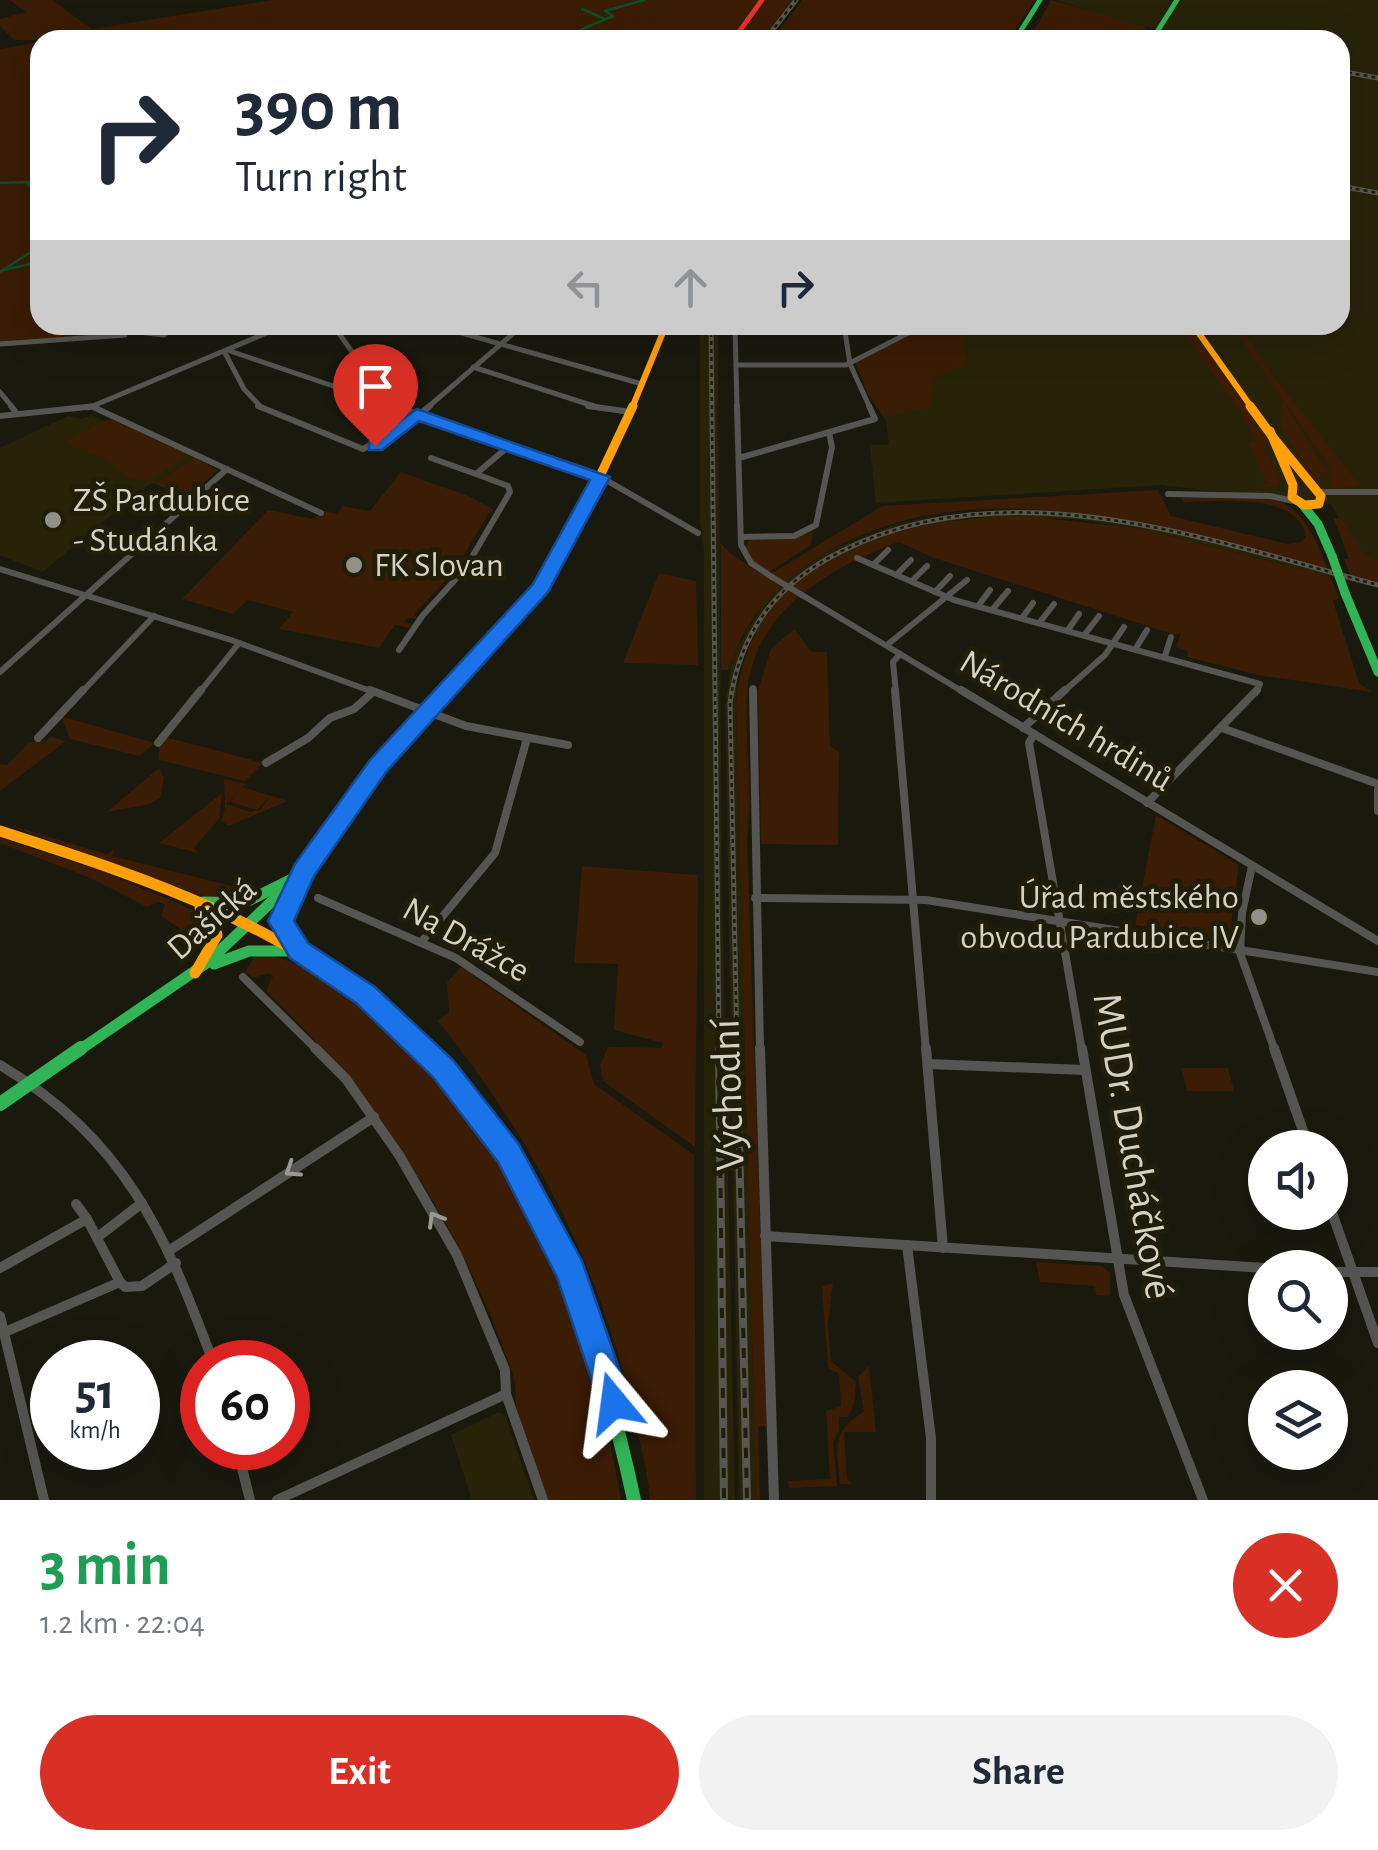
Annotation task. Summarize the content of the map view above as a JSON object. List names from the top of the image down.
{
  "streets": {
    "main road": ["Dašická"],
    "street": [
      "Národních hrdinů",
      "Na Drážce",
      "Východní",
      "MUDr. Ducháčkové"
    ]
  },
  "crossings": [
    ["Národních hrdinů", "MUDr. Ducháčkové"]
  ],
  "places": ["ZŠ Pardubice - Studánka", "FK Slovan", "Úřad městského obvodu Pardubice IV"],
  "page": {
    "turn": ["390 m", "Turn right"],
    "speed": "51 km/h",
    "limit": "60",
    "heading": ["3 min", "1.2 km · 22:04"],
    "buttons": ["Exit", "Share"]
  }
}
